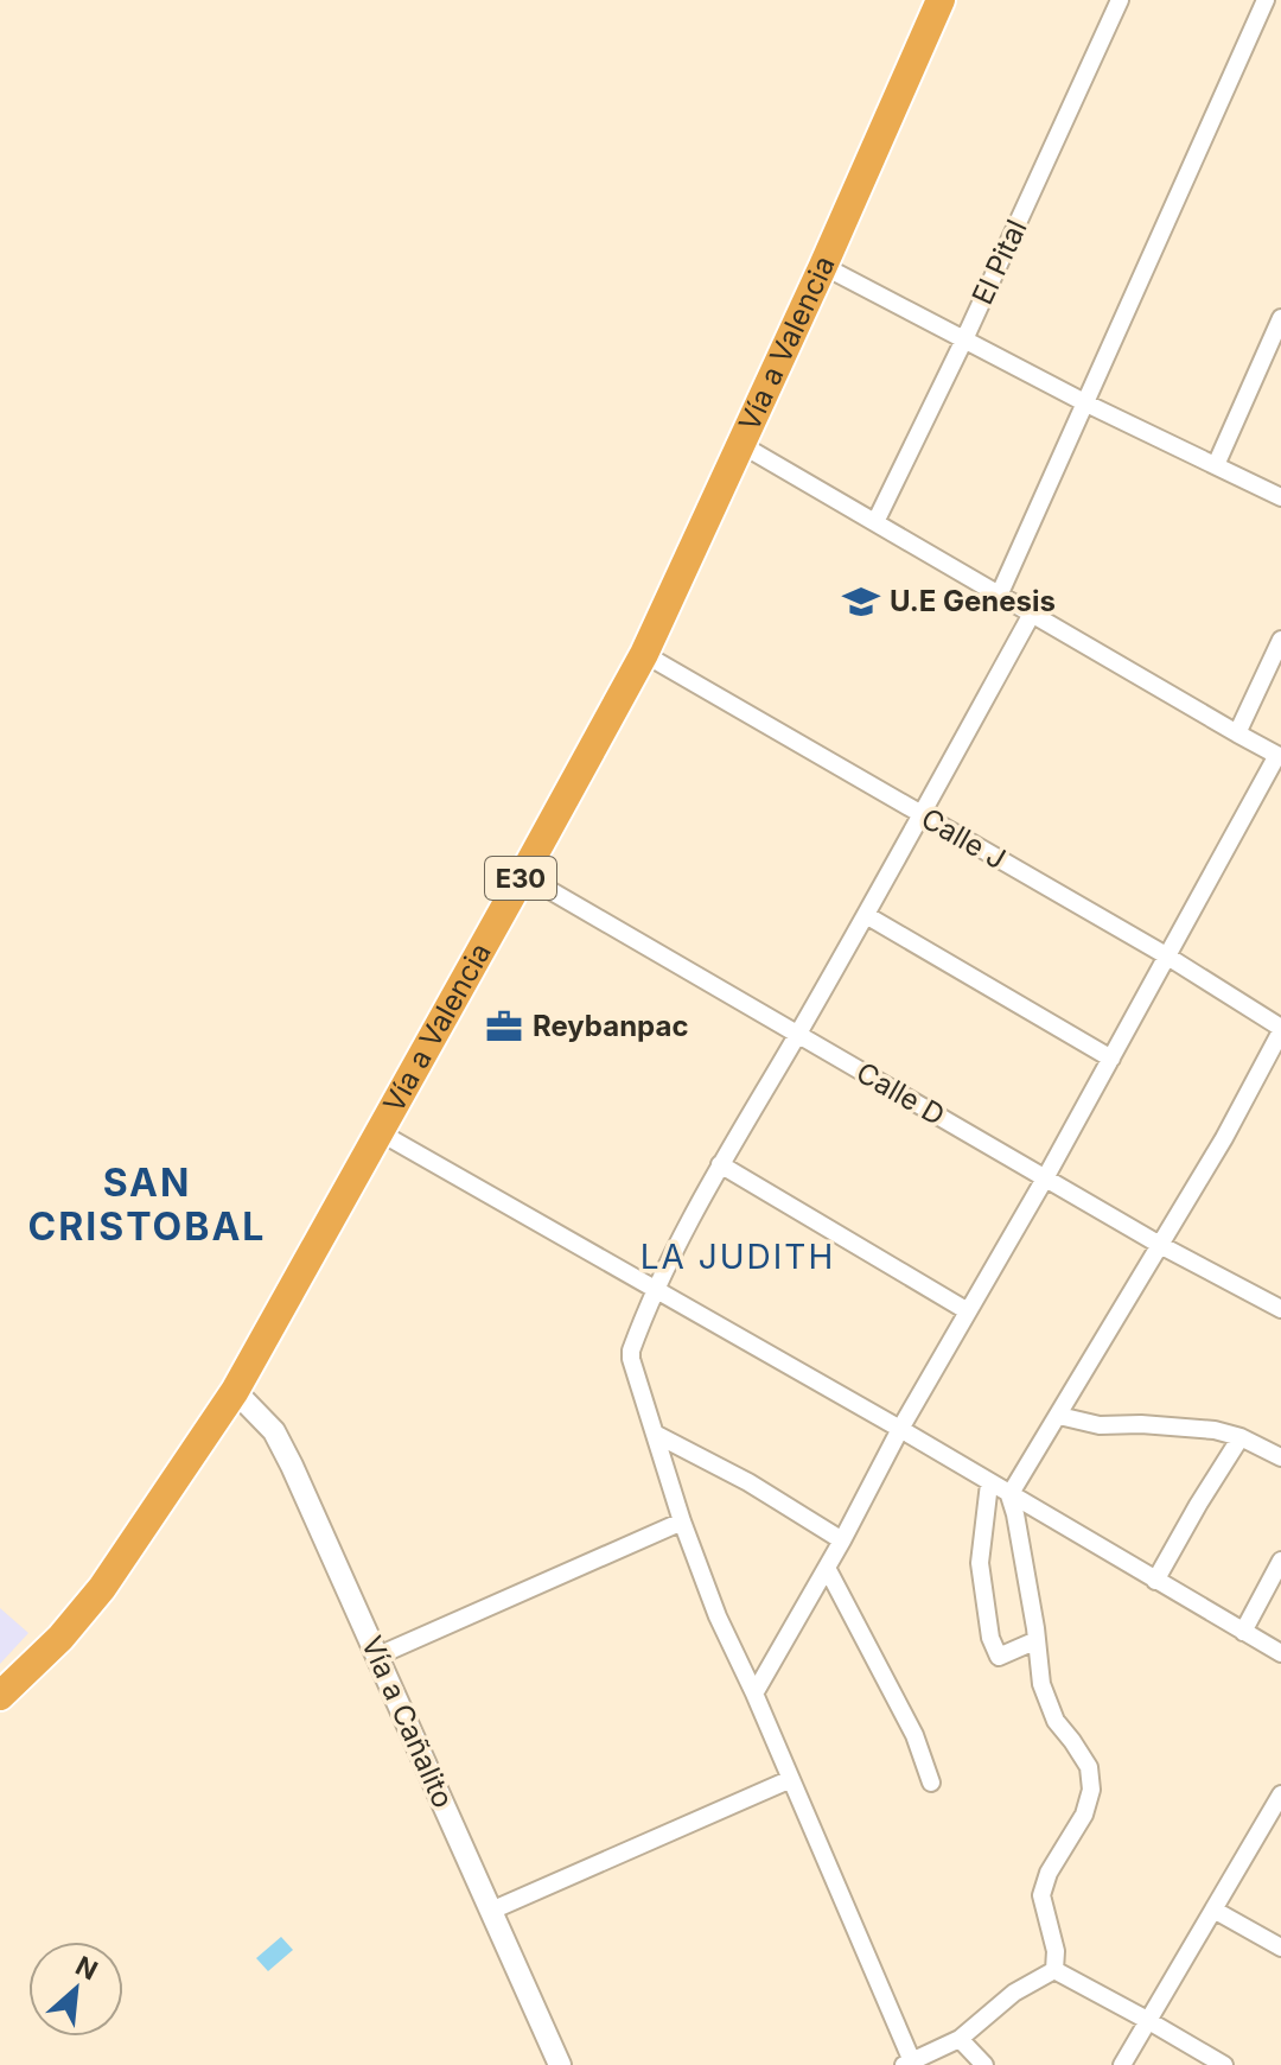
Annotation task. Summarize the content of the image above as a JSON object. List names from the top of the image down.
{
  "streets": {
    "highway": ["Vía a Valencia", "E30"],
    "main road": ["Vía a Cañalito"],
    "street": ["El Pital", "Calle J", "Calle D"]
  },
  "crossings": [
    ["Vía a Valencia", "Calle J"],
    ["Vía a Valencia", "Calle D"],
    ["Vía a Valencia", "Vía a Cañalito"]
  ],
  "districts": ["SAN CRISTOBAL", "LA JUDITH"],
  "places": {
    "school or university": ["U.E Genesis"],
    "office": ["Reybanpac"]
  },
  "north": "top right"
}
